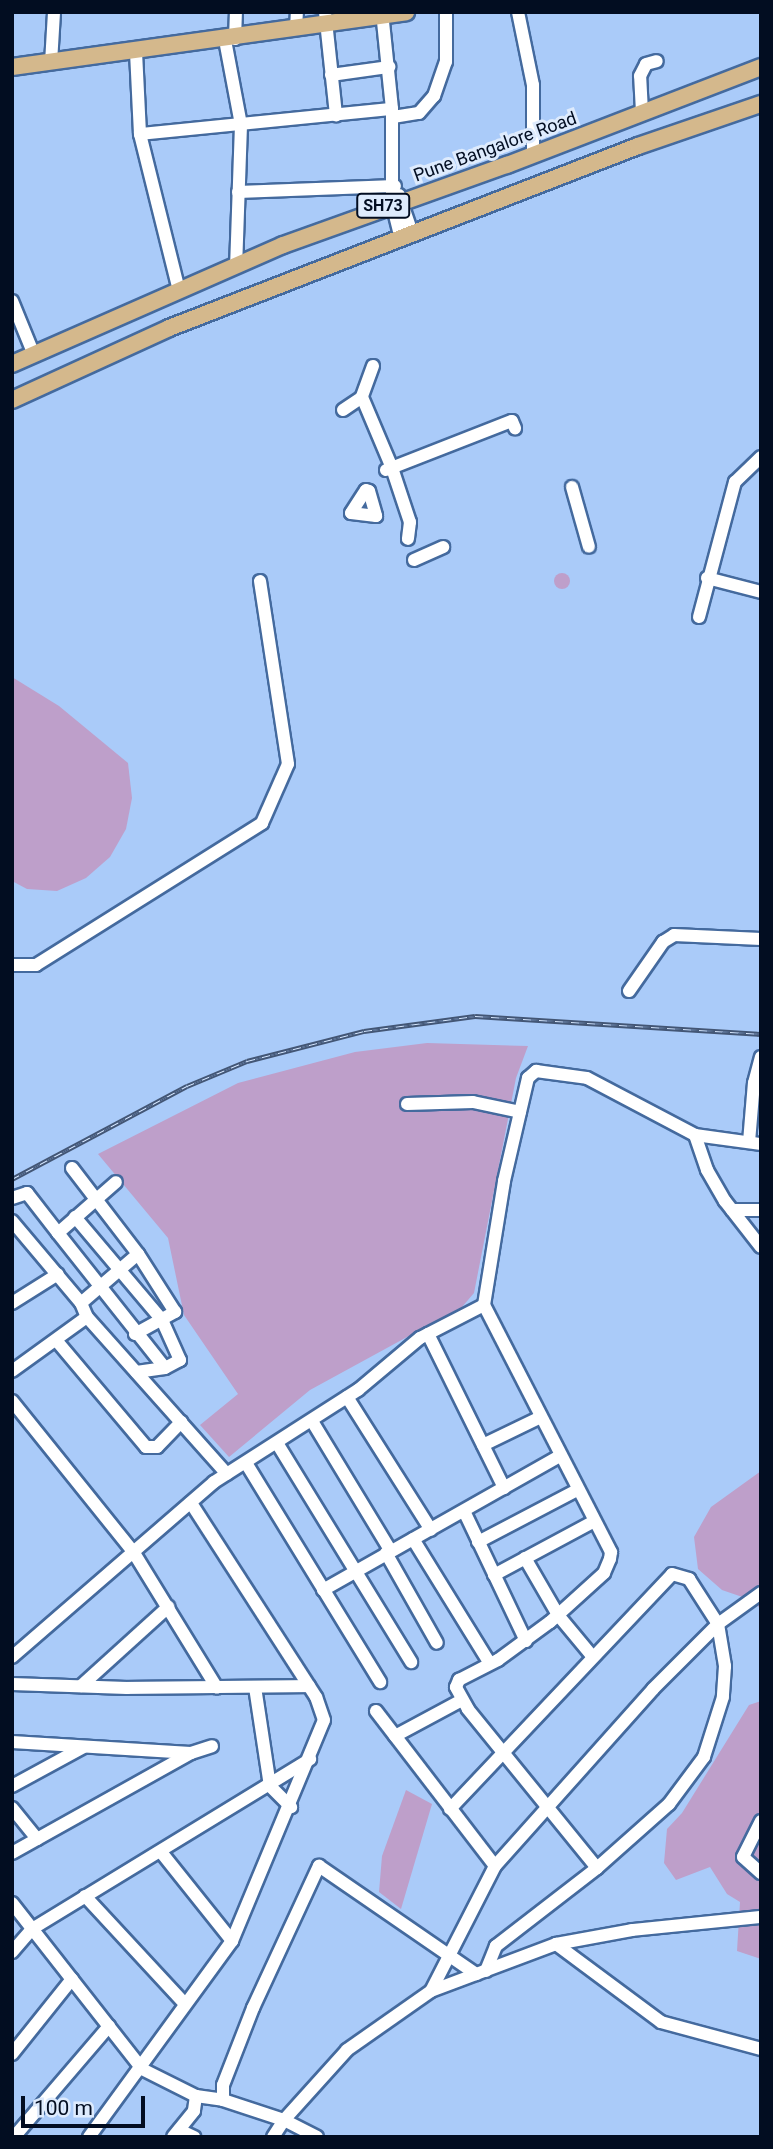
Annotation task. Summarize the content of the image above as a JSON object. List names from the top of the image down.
{
  "streets": {
    "main road": ["Pune Bangalore Road", "SH73"]
  },
  "scale_bar": "100 m"
}
